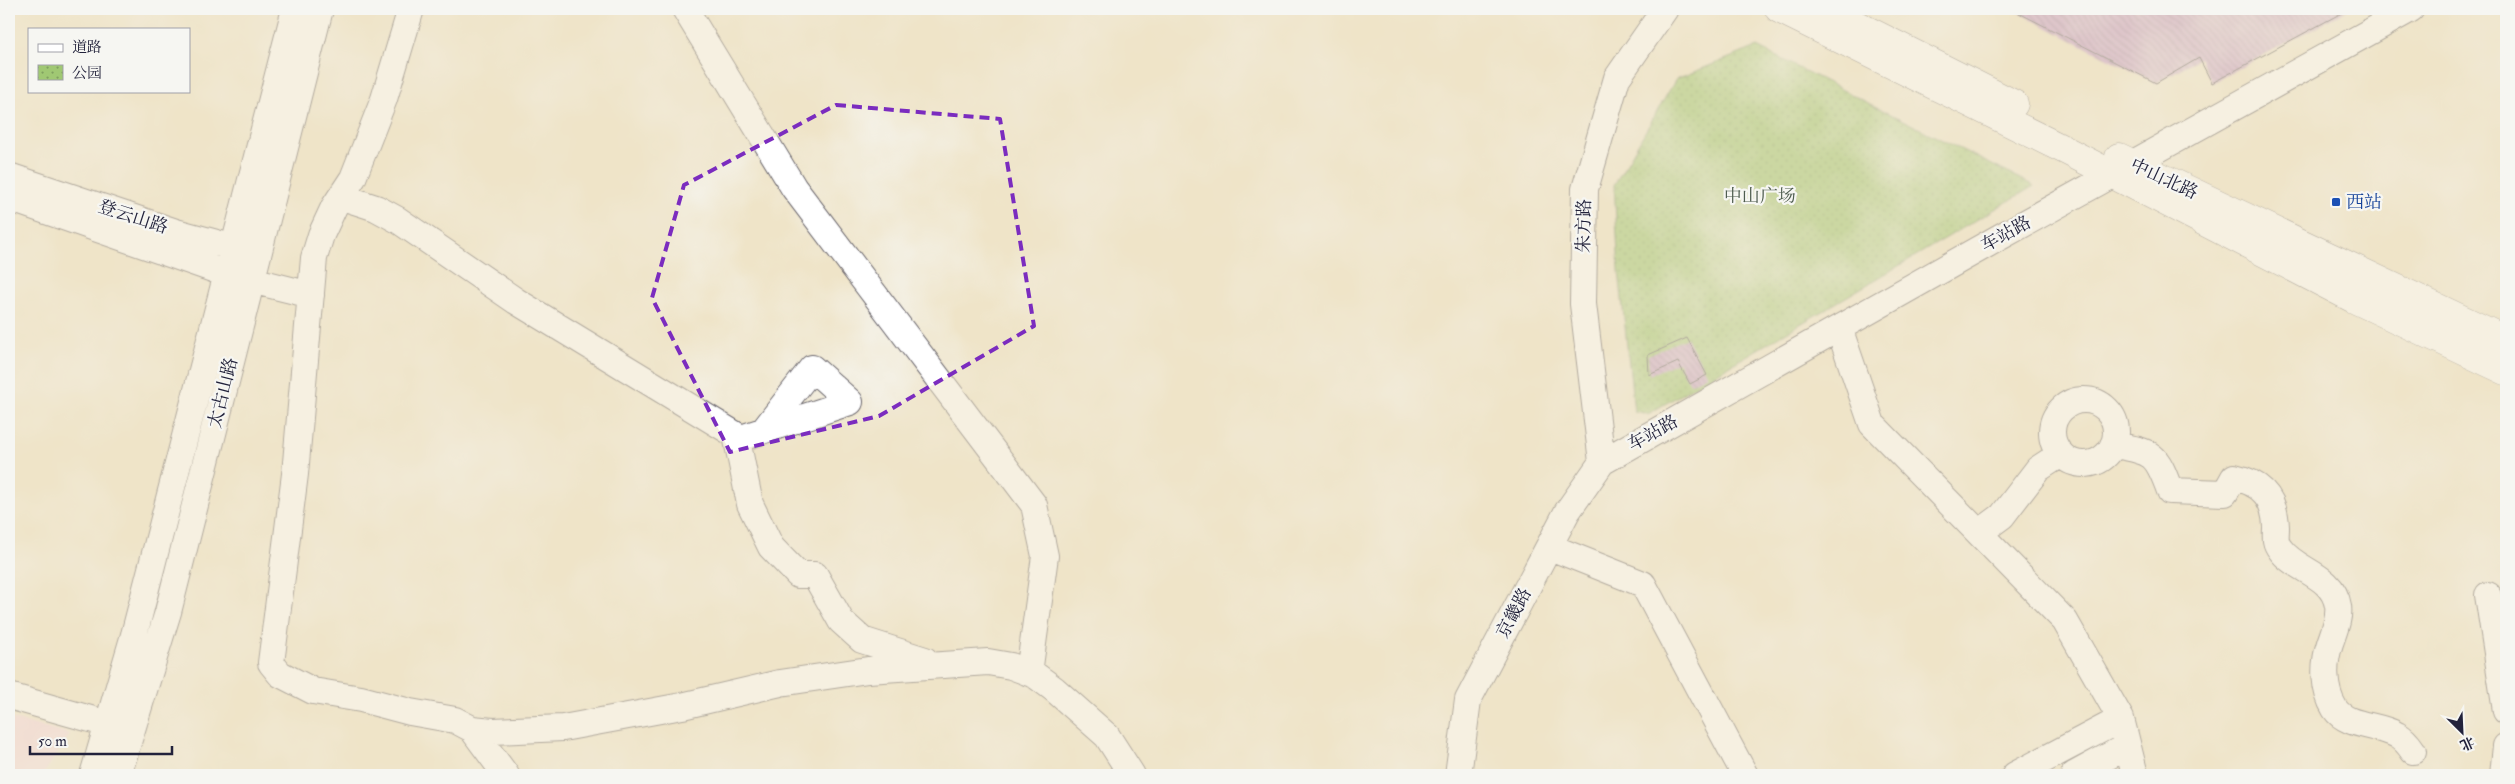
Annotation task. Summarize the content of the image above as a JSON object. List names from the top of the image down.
{
  "streets": {
    "main road": ["中山北路"],
    "street": [
      "登云山路",
      "朱方路",
      "车站路",
      "太古山路",
      "京畿路"
    ]
  },
  "crossings": [
    ["中山北路", "车站路"],
    ["登云山路", "太古山路"],
    ["朱方路", "车站路"],
    ["朱方路", "京畿路"],
    ["车站路", "京畿路"]
  ],
  "parks": ["中山广场"],
  "places": {
    "transit": ["西站"]
  },
  "legend": ["道路", "公园"],
  "scale_bar": "50 m",
  "north": "bottom right"
}
